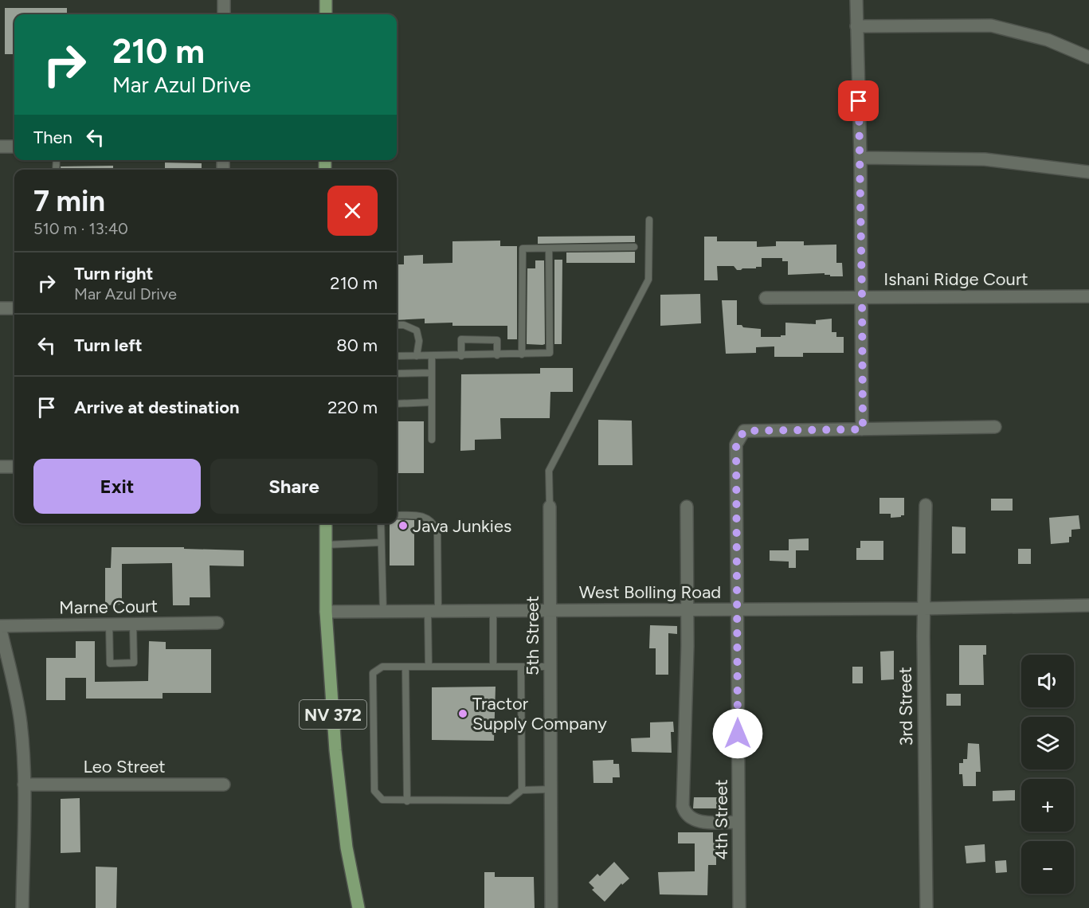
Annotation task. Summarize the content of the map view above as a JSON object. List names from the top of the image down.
{
  "streets": {
    "main road": ["NV 372"],
    "street": [
      "Ishani Ridge Court",
      "West Bolling Road",
      "Marne Court",
      "5th Street",
      "3rd Street",
      "Leo Street",
      "4th Street"
    ]
  },
  "crossings": [
    ["West Bolling Road", "5th Street"],
    ["West Bolling Road", "3rd Street"],
    ["West Bolling Road", "NV 372"],
    ["West Bolling Road", "4th Street"]
  ],
  "places": ["Java Junkies", "Tractor Supply Company"],
  "page": {
    "turn": ["210 m", "Mar Azul Drive"],
    "then": "Then",
    "heading": ["7 min", "510 m · 13:40"],
    "list": [
      {
        "name": "Turn right",
        "note": "Mar Azul Drive",
        "value": "210 m"
      },
      {
        "name": "Turn left",
        "value": "80 m"
      },
      {
        "name": "Arrive at destination",
        "value": "220 m"
      }
    ],
    "buttons": ["Exit", "Share"],
    "map_buttons": ["+", "−"]
  }
}
